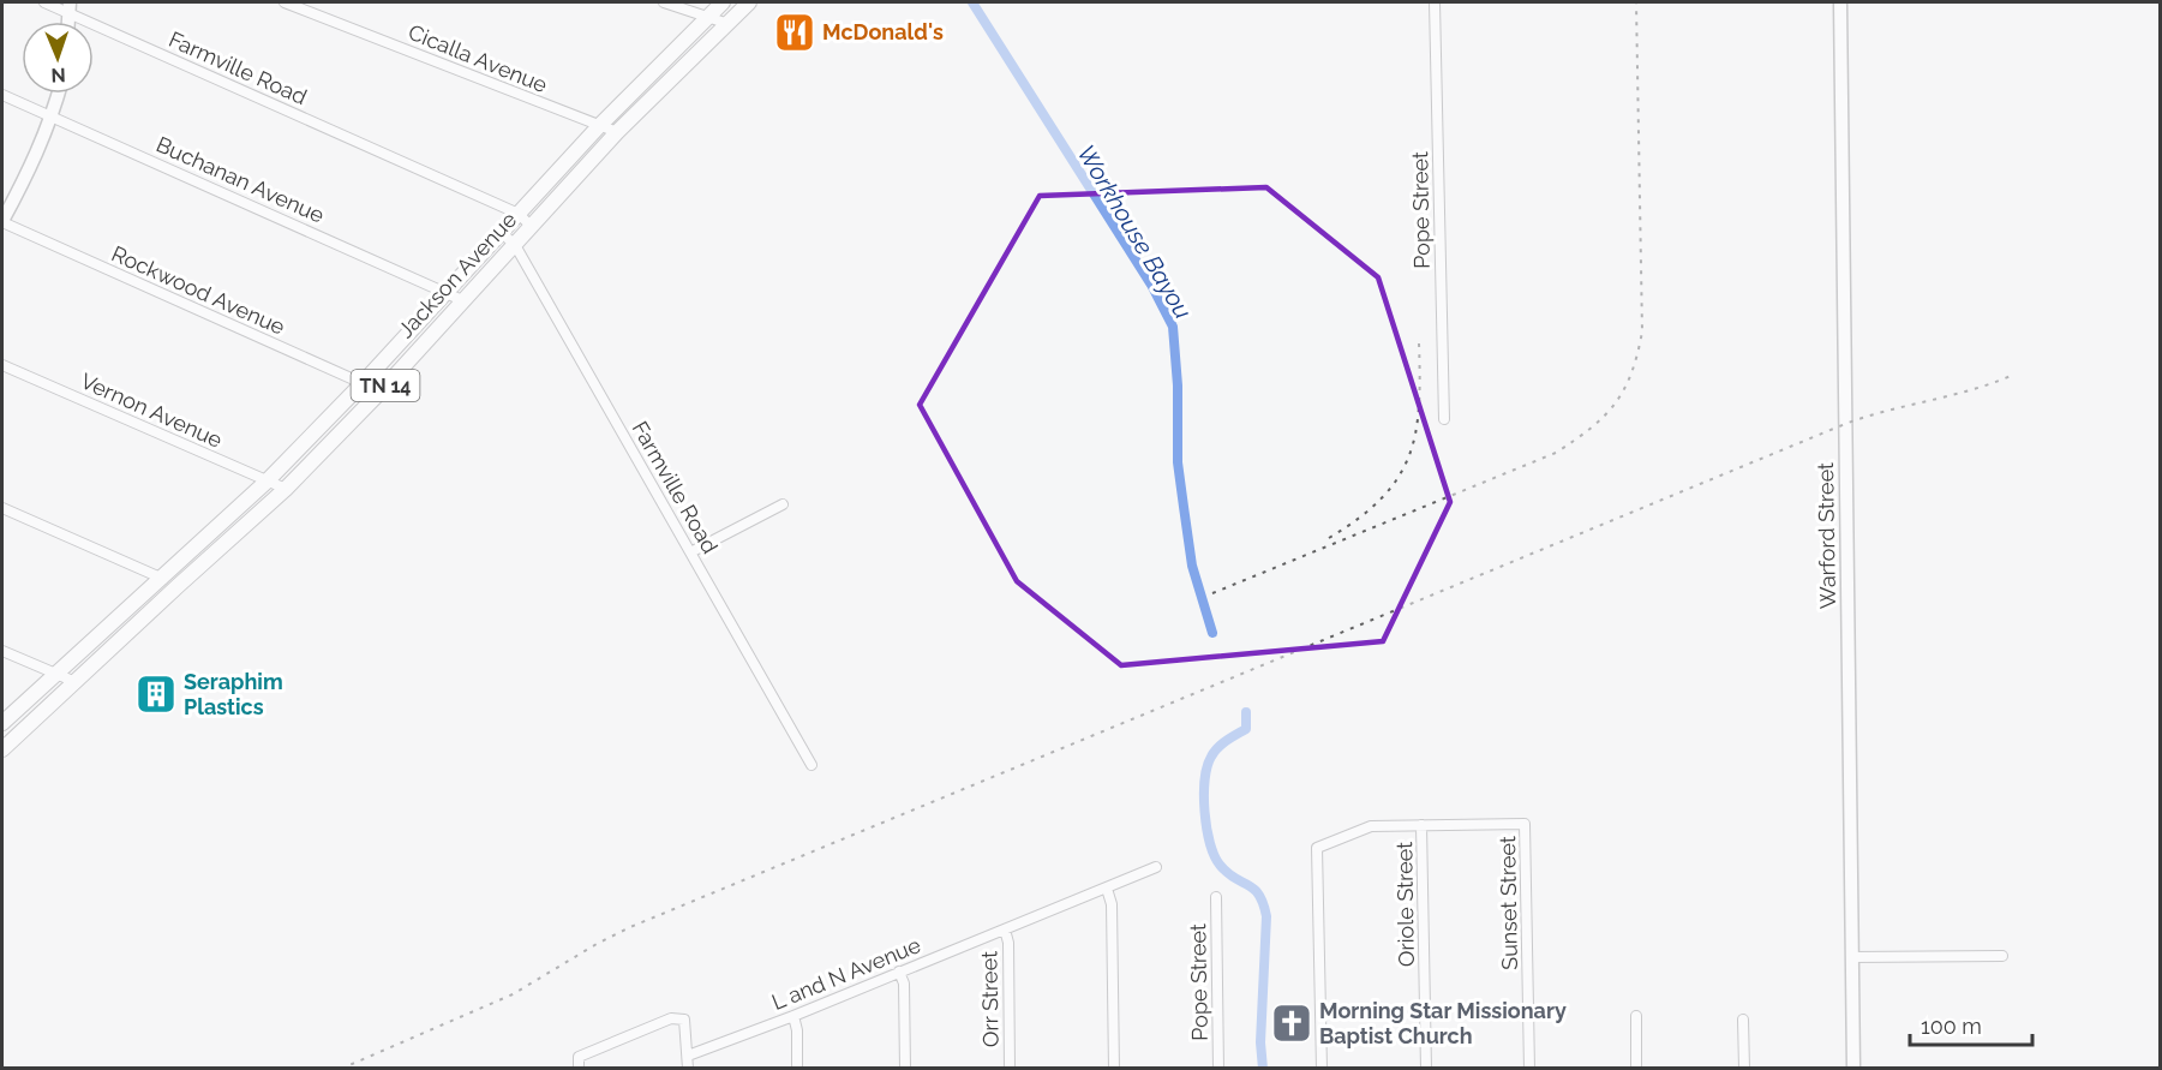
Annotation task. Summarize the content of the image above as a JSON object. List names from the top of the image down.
{
  "streets": {
    "main road": ["Jackson Avenue", "TN 14", "Warford Street"],
    "street": [
      "Cicalla Avenue",
      "Farmville Road",
      "Buchanan Avenue",
      "Pope Street",
      "Rockwood Avenue",
      "Vernon Avenue",
      "Sunset Street",
      "Oriole Street",
      "L and N Avenue",
      "Orr Street"
    ]
  },
  "crossings": [
    ["Cicalla Avenue", "Jackson Avenue"],
    ["Farmville Road", "Jackson Avenue"],
    ["Buchanan Avenue", "Jackson Avenue"],
    ["Jackson Avenue", "Rockwood Avenue"],
    ["Jackson Avenue", "Vernon Avenue"],
    ["Sunset Street", "Oriole Street"],
    ["L and N Avenue", "Orr Street"]
  ],
  "water": ["Workhouse Bayou"],
  "places": {
    "restaurant": ["McDonald's"],
    "building": ["Seraphim Plastics"],
    "church": ["Morning Star Missionary Baptist Church"]
  },
  "scale_bar": "100 m",
  "north": "bottom"
}
